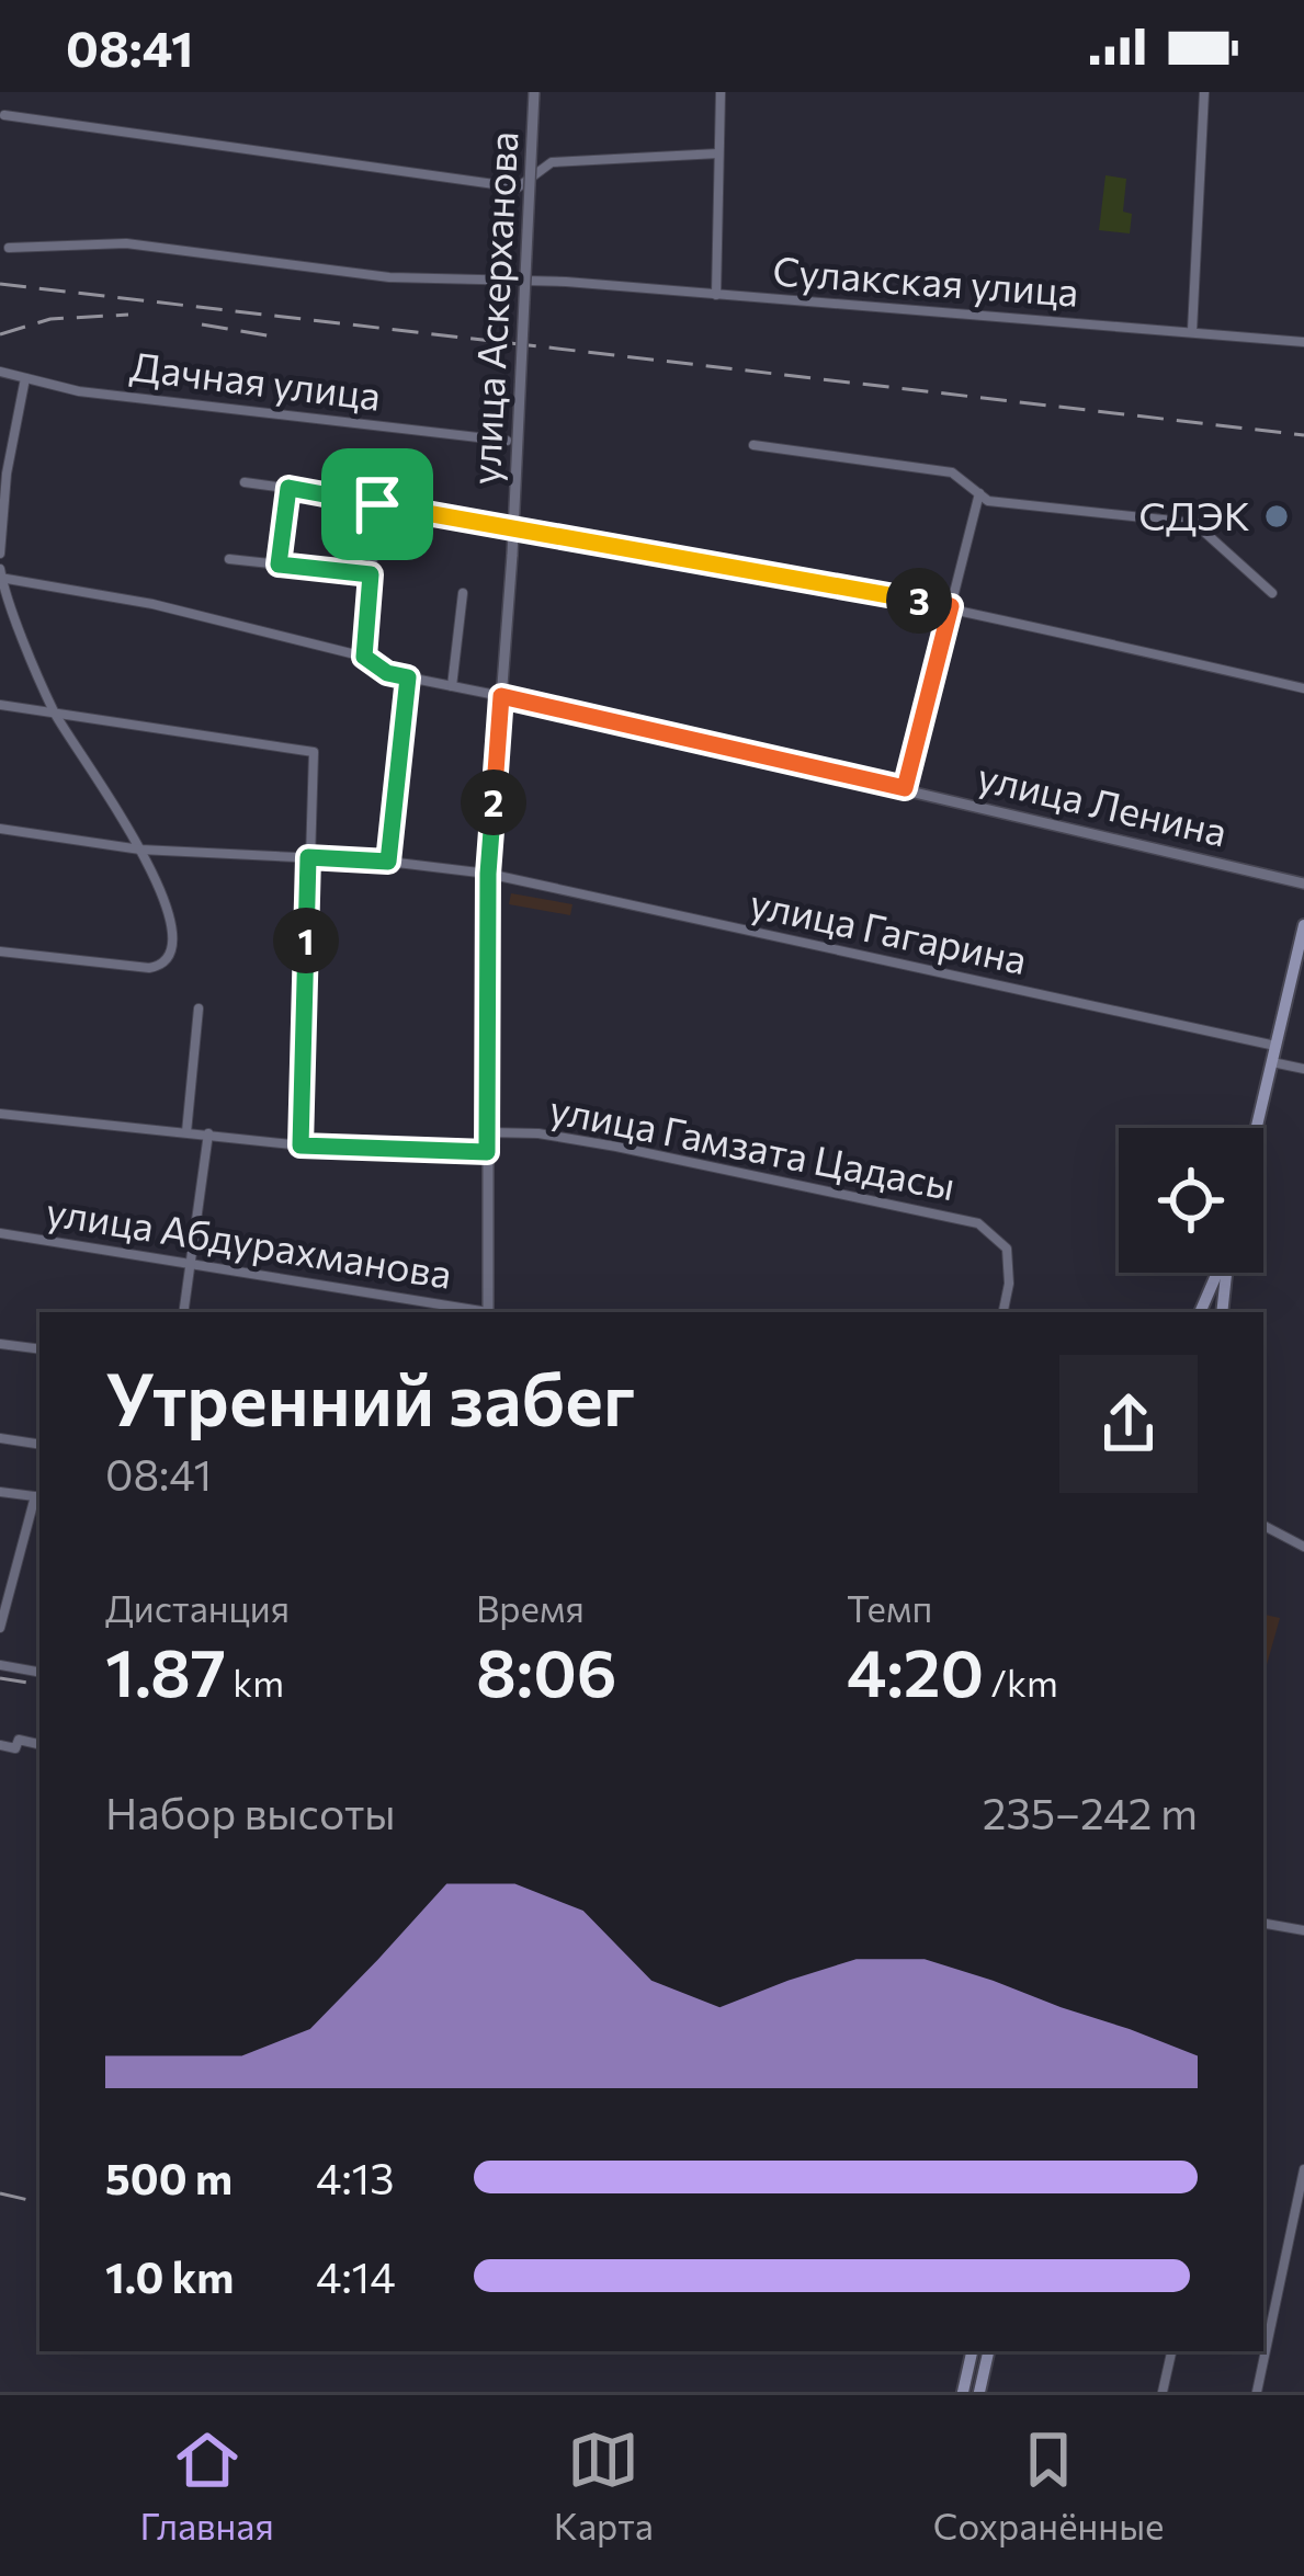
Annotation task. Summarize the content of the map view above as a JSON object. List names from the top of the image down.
{
  "streets": {
    "street": [
      "Сулакская улица",
      "улица Аскерханова",
      "Дачная улица",
      "улица Ленина",
      "улица Гагарина",
      "улица Гамзата Цадасы",
      "улица Абдурахманова"
    ]
  },
  "crossings": [
    ["улица Аскерханова", "улица Ленина"],
    ["улица Аскерханова", "улица Гагарина"],
    ["улица Аскерханова", "улица Гамзата Цадасы"]
  ],
  "places": ["СДЭК"],
  "page": {
    "status": "08:41",
    "pins": ["3", "2", "1"],
    "heading": ["Утренний забег", "08:41"],
    "stats": [
      ["Дистанция", "1.87 km"],
      ["Время", "8:06"],
      ["Темп", "4:20 /km"]
    ],
    "chart": ["Набор высоты", "235–242 m"],
    "list": [
      {
        "name": "500 m",
        "note": "4:13"
      },
      {
        "name": "1.0 km",
        "note": "4:14"
      }
    ],
    "tabs": ["Главная", "Карта", "Сохранённые"]
  }
}
